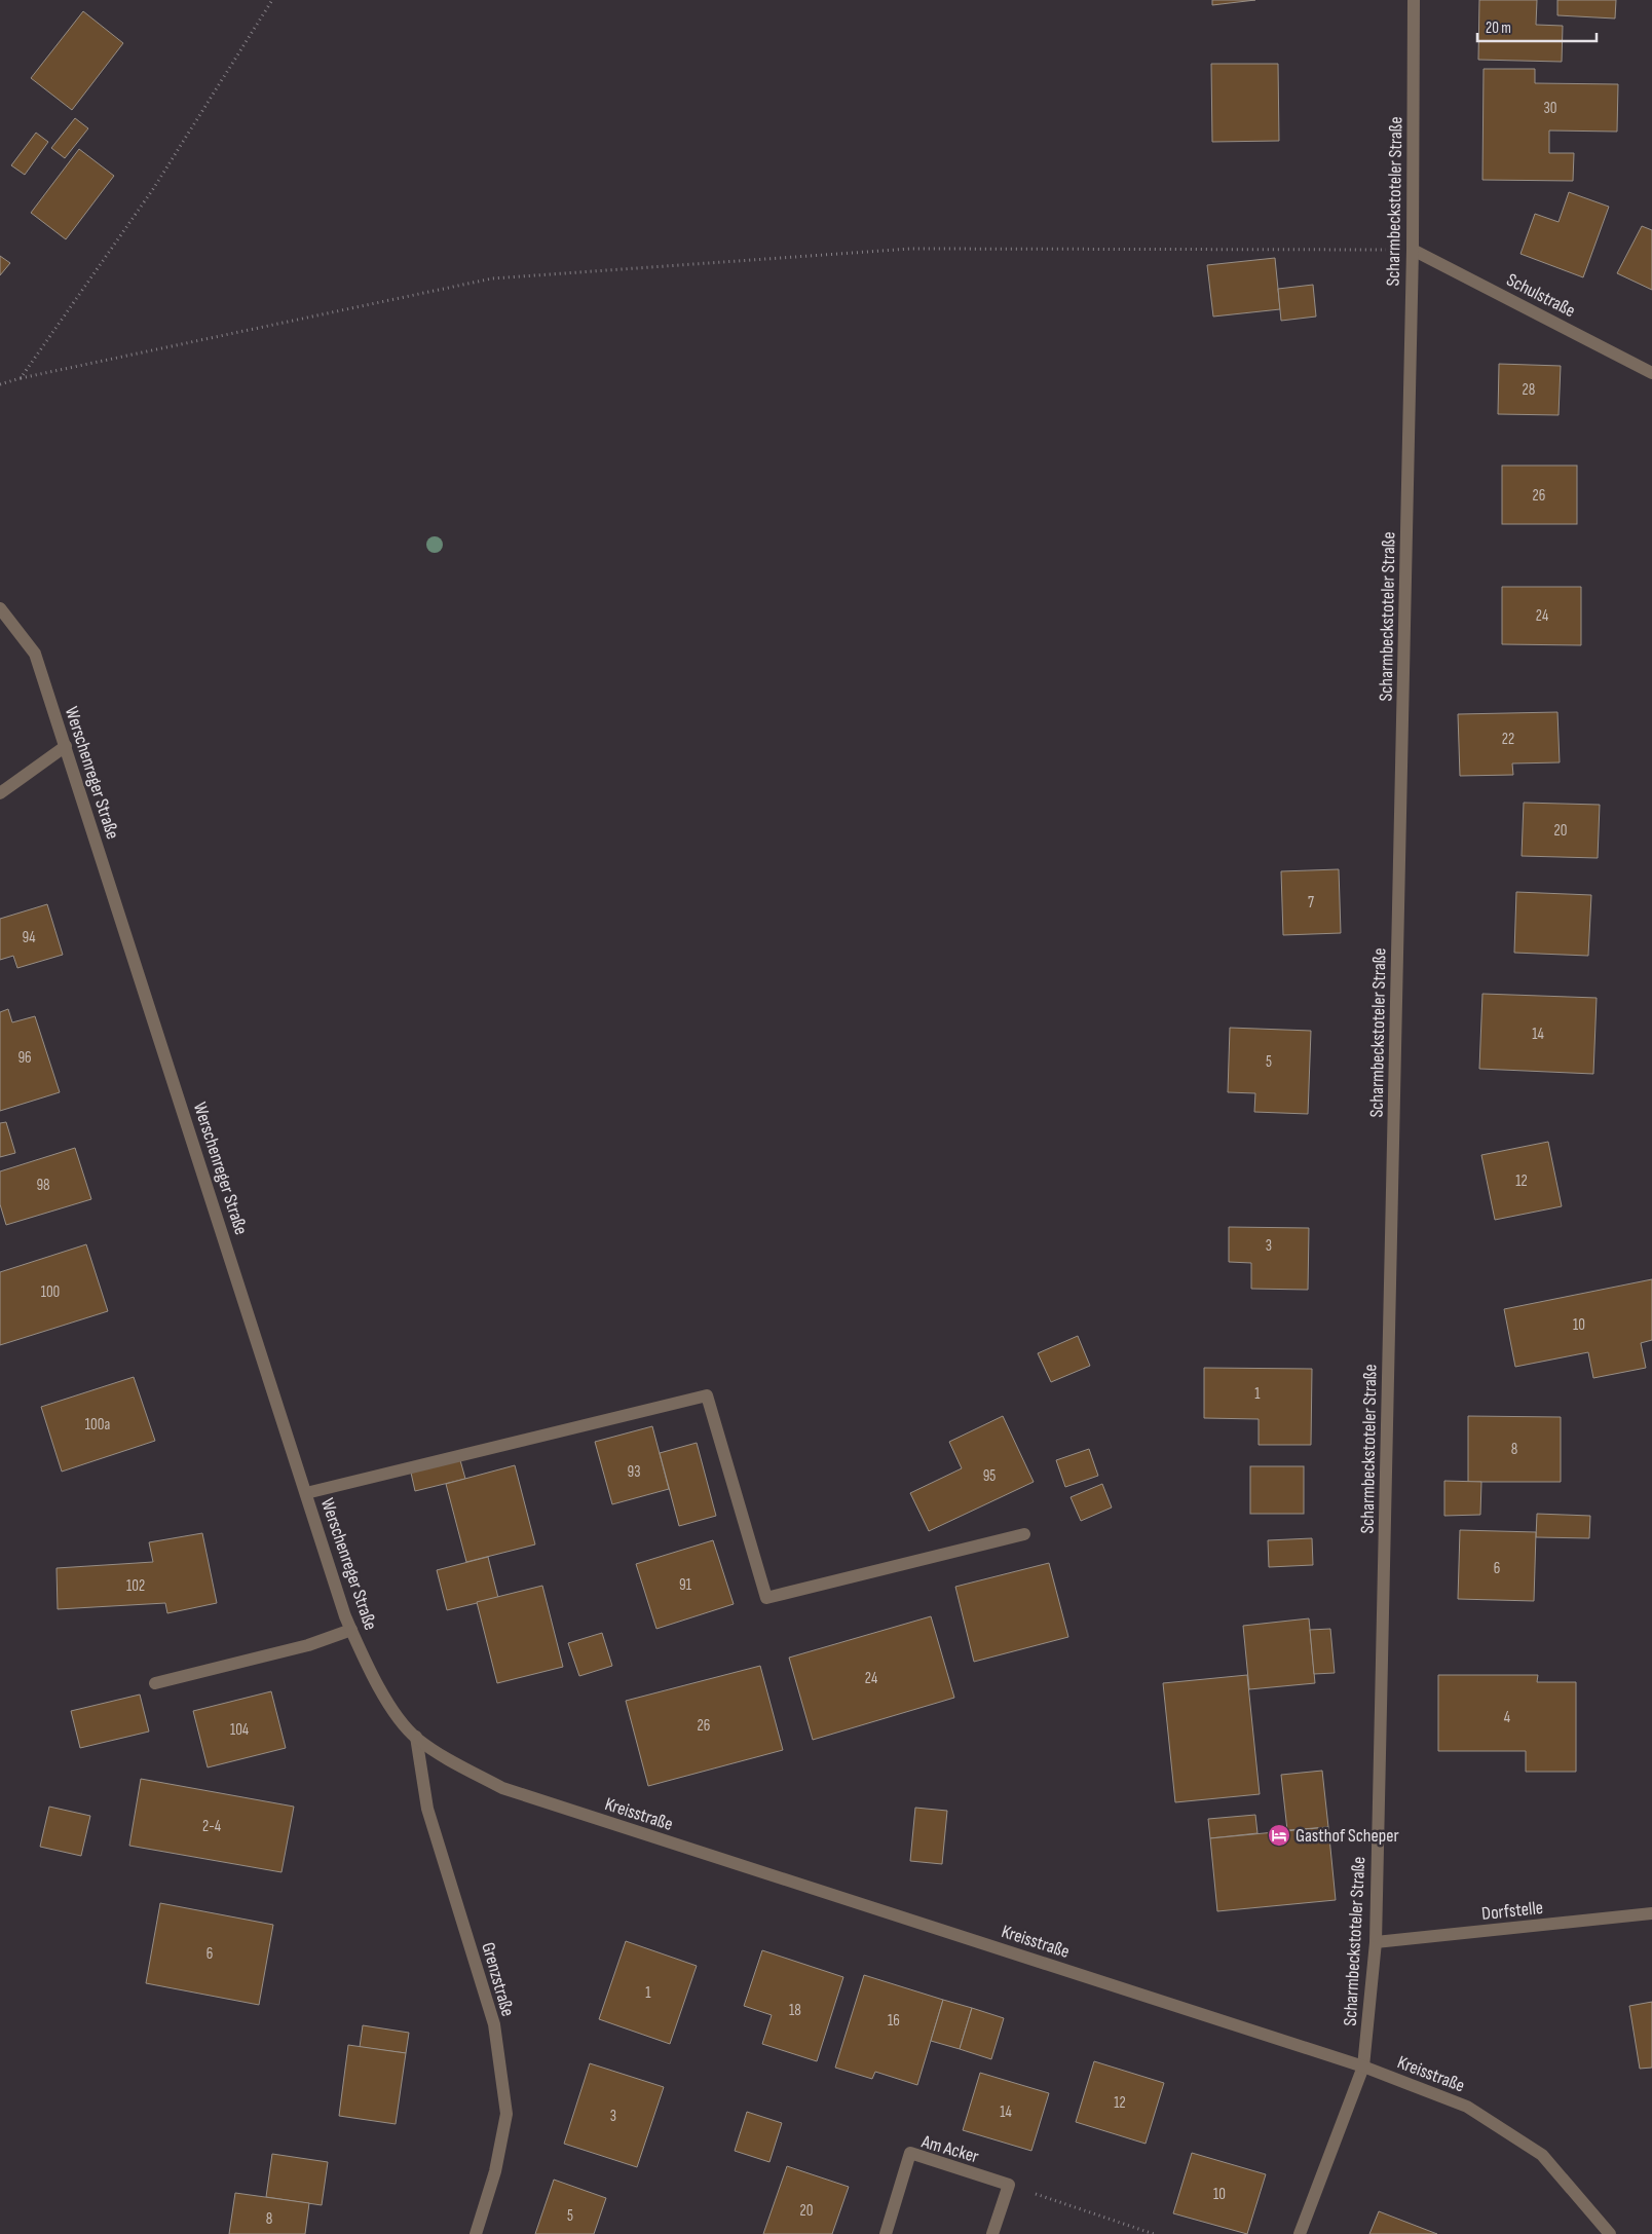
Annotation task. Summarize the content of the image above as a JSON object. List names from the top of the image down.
{
  "streets": {
    "street": [
      "Scharmbeckstoteler Straße",
      "Schulstraße",
      "Werschenreger Straße",
      "Kreisstraße",
      "Dorfstelle",
      "Grenzstraße",
      "Am Acker"
    ]
  },
  "crossings": [
    ["Scharmbeckstoteler Straße", "Schulstraße"],
    ["Scharmbeckstoteler Straße", "Kreisstraße"],
    ["Scharmbeckstoteler Straße", "Dorfstelle"],
    ["Werschenreger Straße", "Kreisstraße"],
    ["Werschenreger Straße", "Grenzstraße"],
    ["Kreisstraße", "Grenzstraße"]
  ],
  "places": {
    "hotel": ["Gasthof Scheper"]
  },
  "house_numbers": [
    "30",
    "28",
    "26",
    "24",
    "22",
    "20",
    "7",
    "94",
    "14",
    "96",
    "5",
    "12",
    "98",
    "3",
    "100",
    "10",
    "1",
    "100a",
    "8",
    "93",
    "95",
    "6",
    "91",
    "102",
    "24",
    "4",
    "26",
    "104",
    "2-4",
    "6",
    "1",
    "18",
    "16",
    "12",
    "14",
    "3",
    "10",
    "20",
    "5",
    "8"
  ],
  "scale_bar": "20 m"
}
